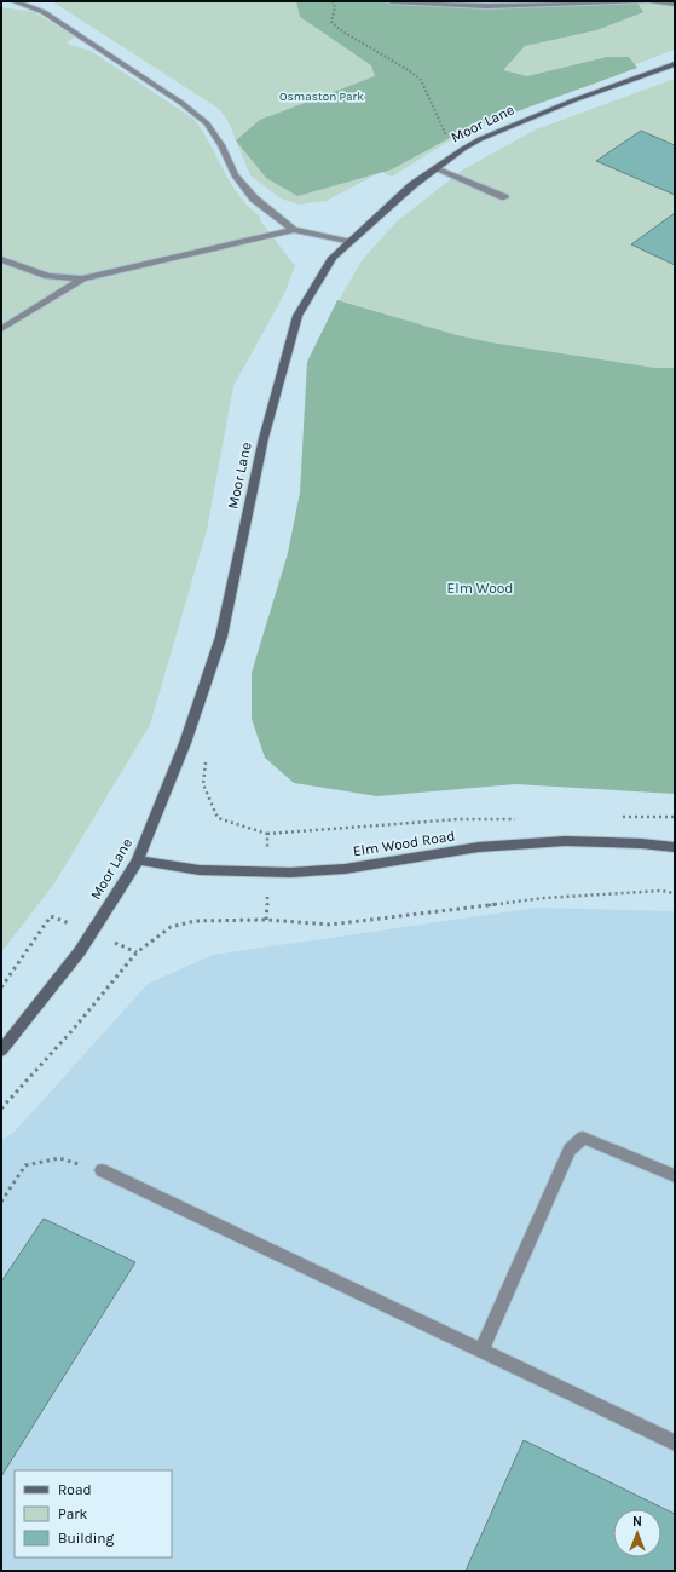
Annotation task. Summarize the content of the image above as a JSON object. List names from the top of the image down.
{
  "streets": {
    "street": ["Moor Lane", "Elm Wood Road"]
  },
  "crossings": [
    ["Moor Lane", "Elm Wood Road"]
  ],
  "parks": ["Osmaston Park", "Elm Wood"],
  "legend": ["Road", "Park", "Building"],
  "north": "top"
}
